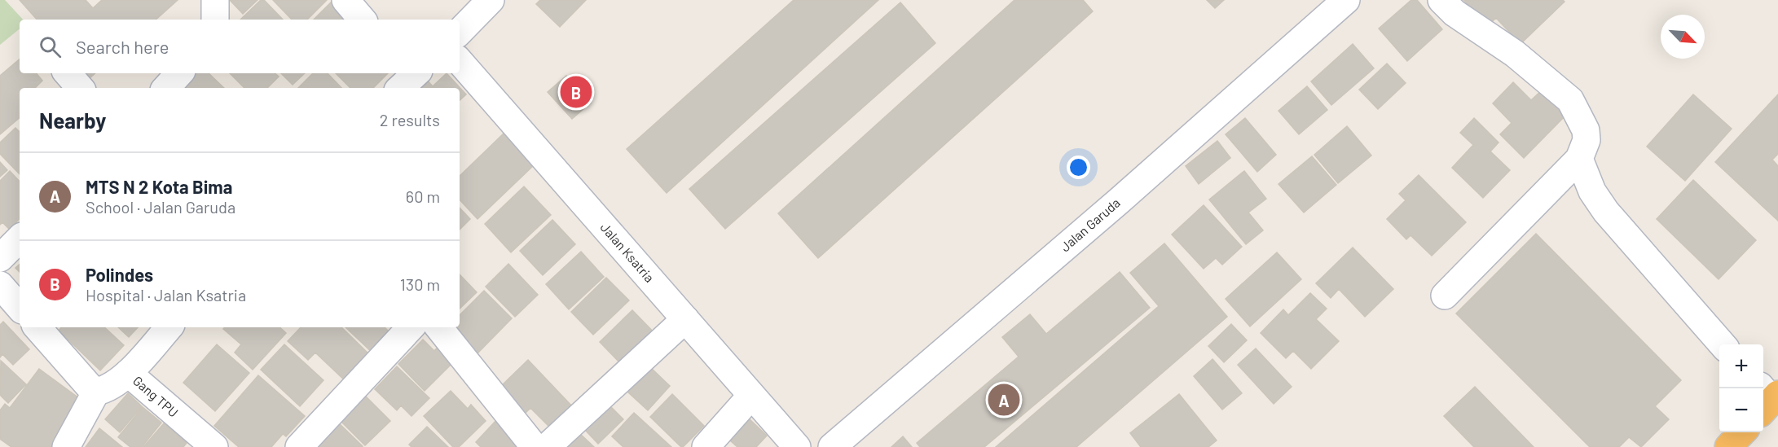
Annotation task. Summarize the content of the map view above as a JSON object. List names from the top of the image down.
{
  "streets": {
    "street": ["Jalan Garuda", "Jalan Ksatria", "Gang TPU"]
  },
  "north": "bottom right",
  "page": {
    "search": "Search here",
    "pins": ["B", "A"],
    "heading": ["Nearby", "2 results"],
    "list": [
      {
        "mark": "A",
        "name": "MTS N 2 Kota Bima",
        "note": "School · Jalan Garuda",
        "value": "60 m"
      },
      {
        "mark": "B",
        "name": "Polindes",
        "note": "Hospital · Jalan Ksatria",
        "value": "130 m"
      }
    ],
    "map_buttons": ["+", "−"]
  }
}
